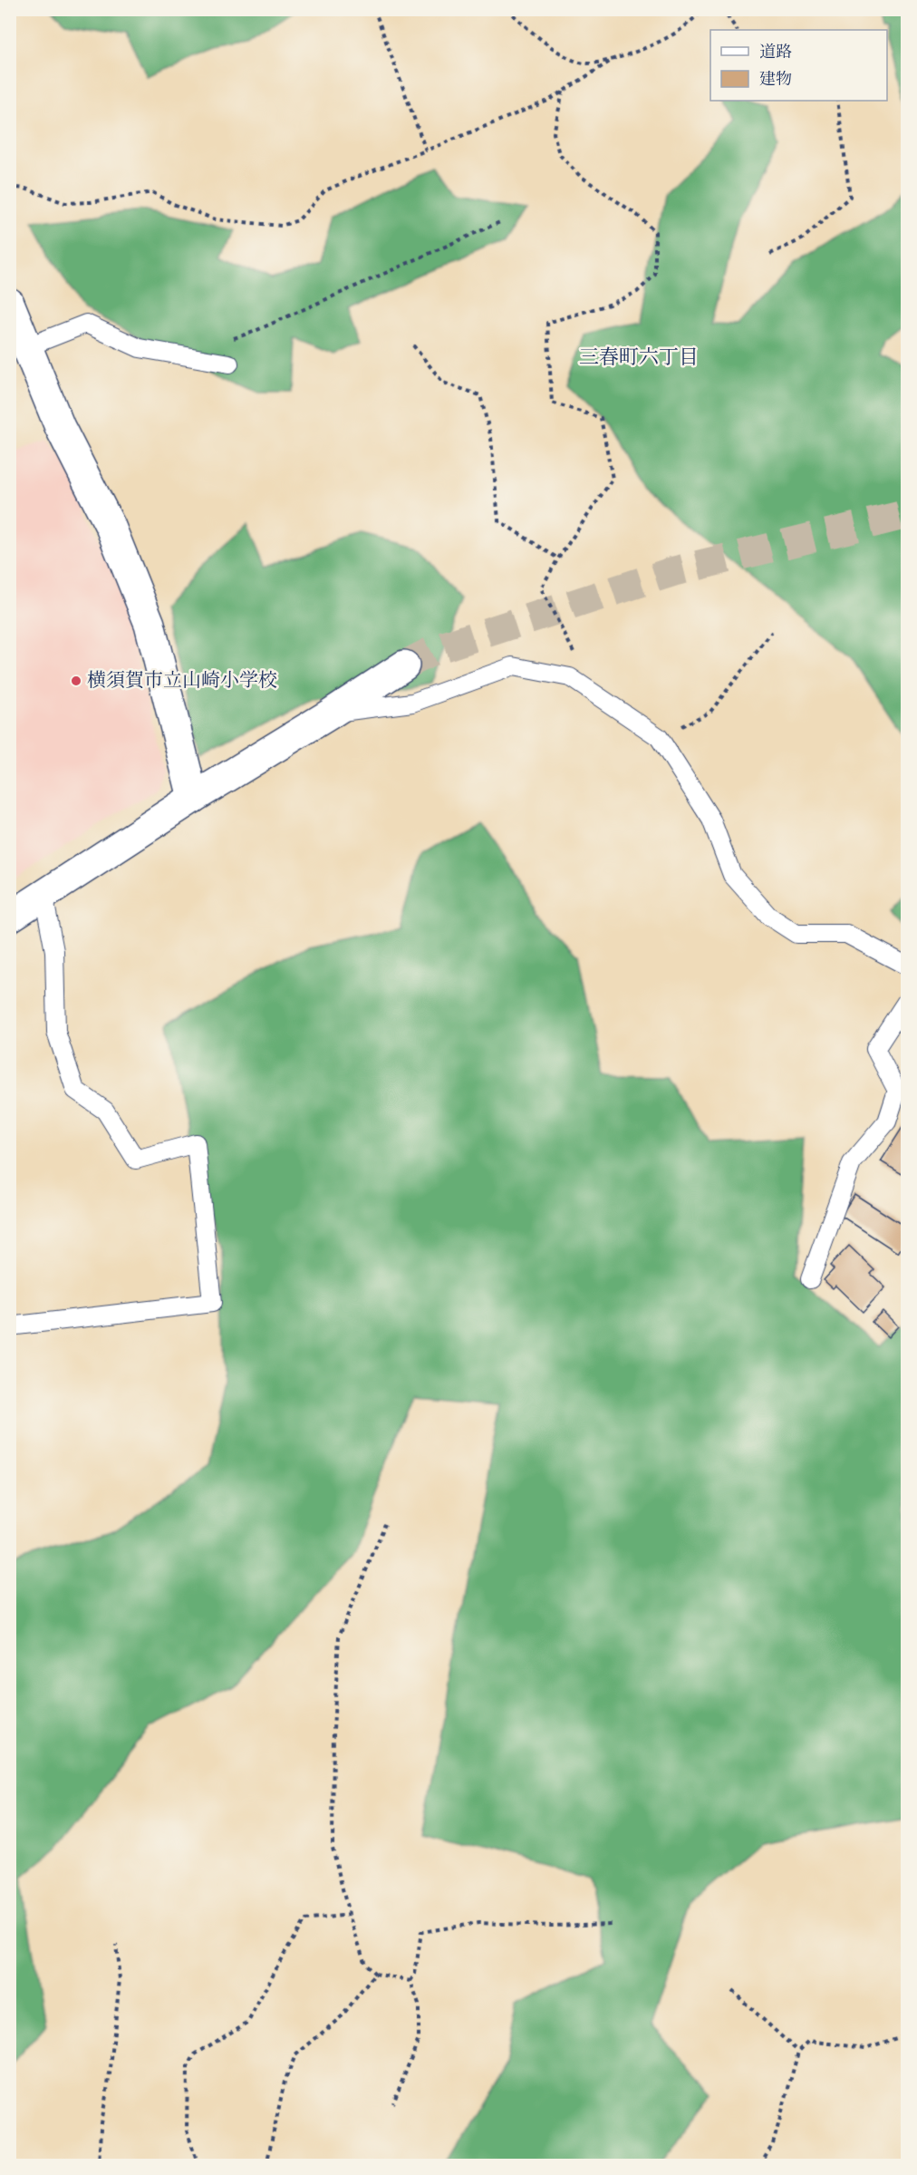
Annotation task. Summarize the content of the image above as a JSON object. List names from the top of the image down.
{
  "districts": ["三春町六丁目"],
  "places": ["横須賀市立山崎小学校"],
  "legend": ["道路", "建物"]
}
